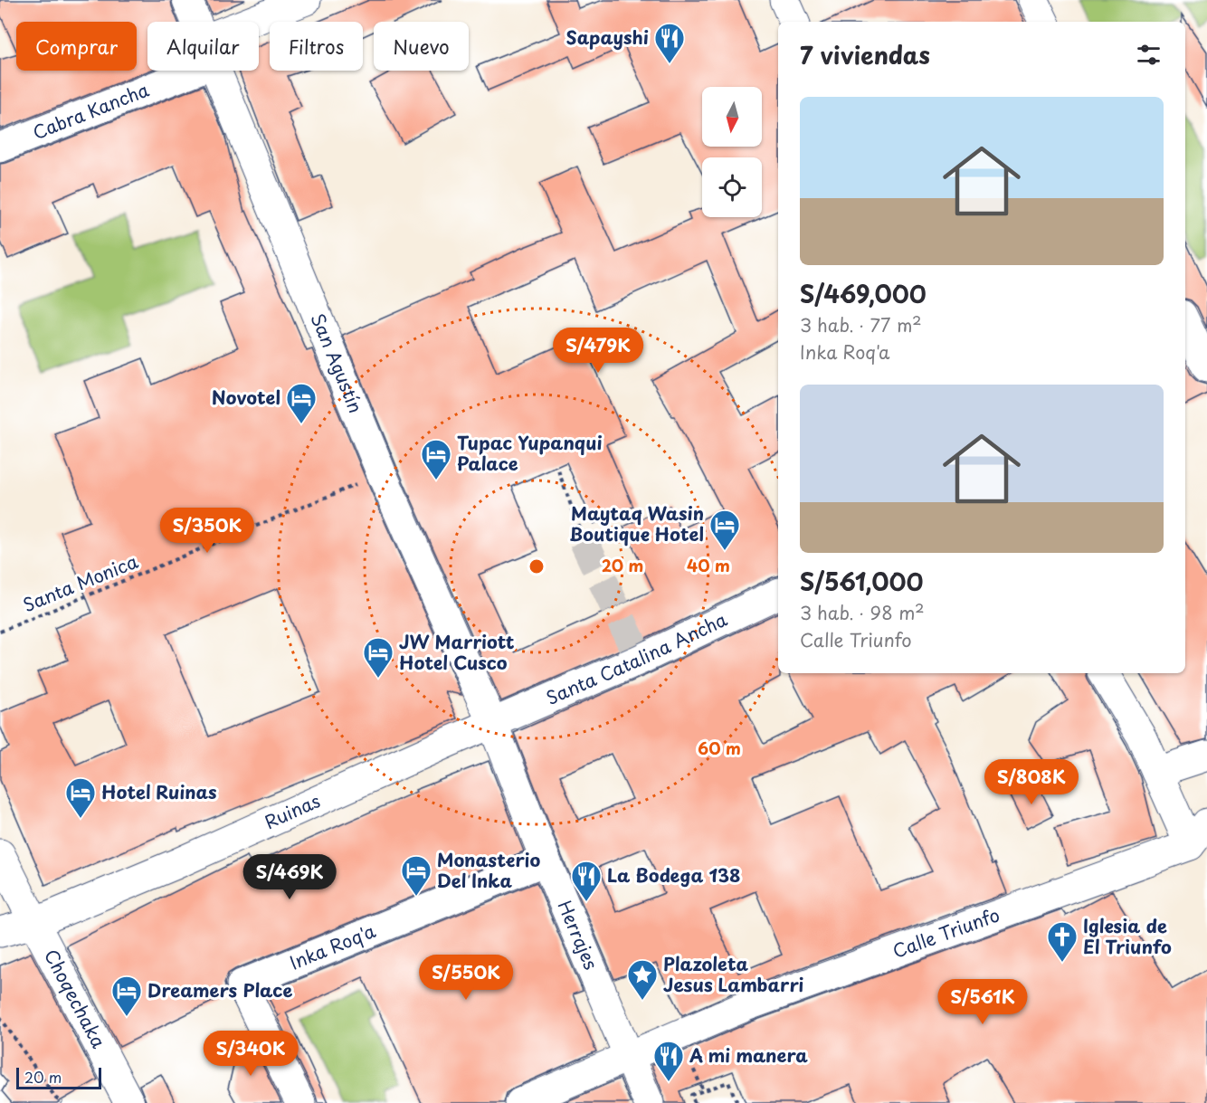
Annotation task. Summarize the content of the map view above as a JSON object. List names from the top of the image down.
{
  "streets": {
    "street": [
      "Cabra Kancha",
      "San Agustín",
      "Santa Catalina Ancha",
      "Ruinas",
      "Calle Triunfo",
      "Herrajes",
      "Inka Roq'a",
      "Choqechaka"
    ],
    "path": ["Santa Monica"]
  },
  "crossings": [
    ["San Agustín", "Santa Monica"],
    ["San Agustín", "Santa Catalina Ancha"],
    ["San Agustín", "Ruinas"],
    ["San Agustín", "Herrajes"],
    ["Santa Catalina Ancha", "Ruinas"],
    ["Santa Catalina Ancha", "Herrajes"],
    ["Ruinas", "Herrajes"],
    ["Ruinas", "Choqechaka"],
    ["Calle Triunfo", "Herrajes"],
    ["Herrajes", "Inka Roq'a"]
  ],
  "places": {
    "restaurant": ["Sapayshi", "La Bodega 138", "A mi manera"],
    "hotel": [
      "Novotel",
      "Tupac Yupanqui Palace",
      "Maytaq Wasin Boutique Hotel",
      "JW Marriott Hotel Cusco",
      "Hotel Ruinas",
      "Monasterio Del Inka",
      "Dreamers Place"
    ],
    "church": ["Iglesia de El Triunfo"],
    "place": ["Plazoleta Jesus Lambarri"]
  },
  "scale_bar": "20 m",
  "north": "bottom",
  "page": {
    "chip": [
      "Comprar",
      "Alquilar",
      "Filtros",
      "Nuevo"
    ],
    "heading": "7 viviendas",
    "list": [
      {
        "name": "S/469,000",
        "note": "3 hab. · 77 m² · Inka Roq'a"
      },
      {
        "name": "S/561,000",
        "note": "3 hab. · 98 m² · Calle Triunfo"
      }
    ],
    "price": [
      "S/479K",
      "S/350K",
      "S/808K",
      "S/469K",
      "S/550K",
      "S/561K",
      "S/340K"
    ],
    "scale": "20 m"
  },
  "rings": ["20 m", "40 m", "60 m"]
}
